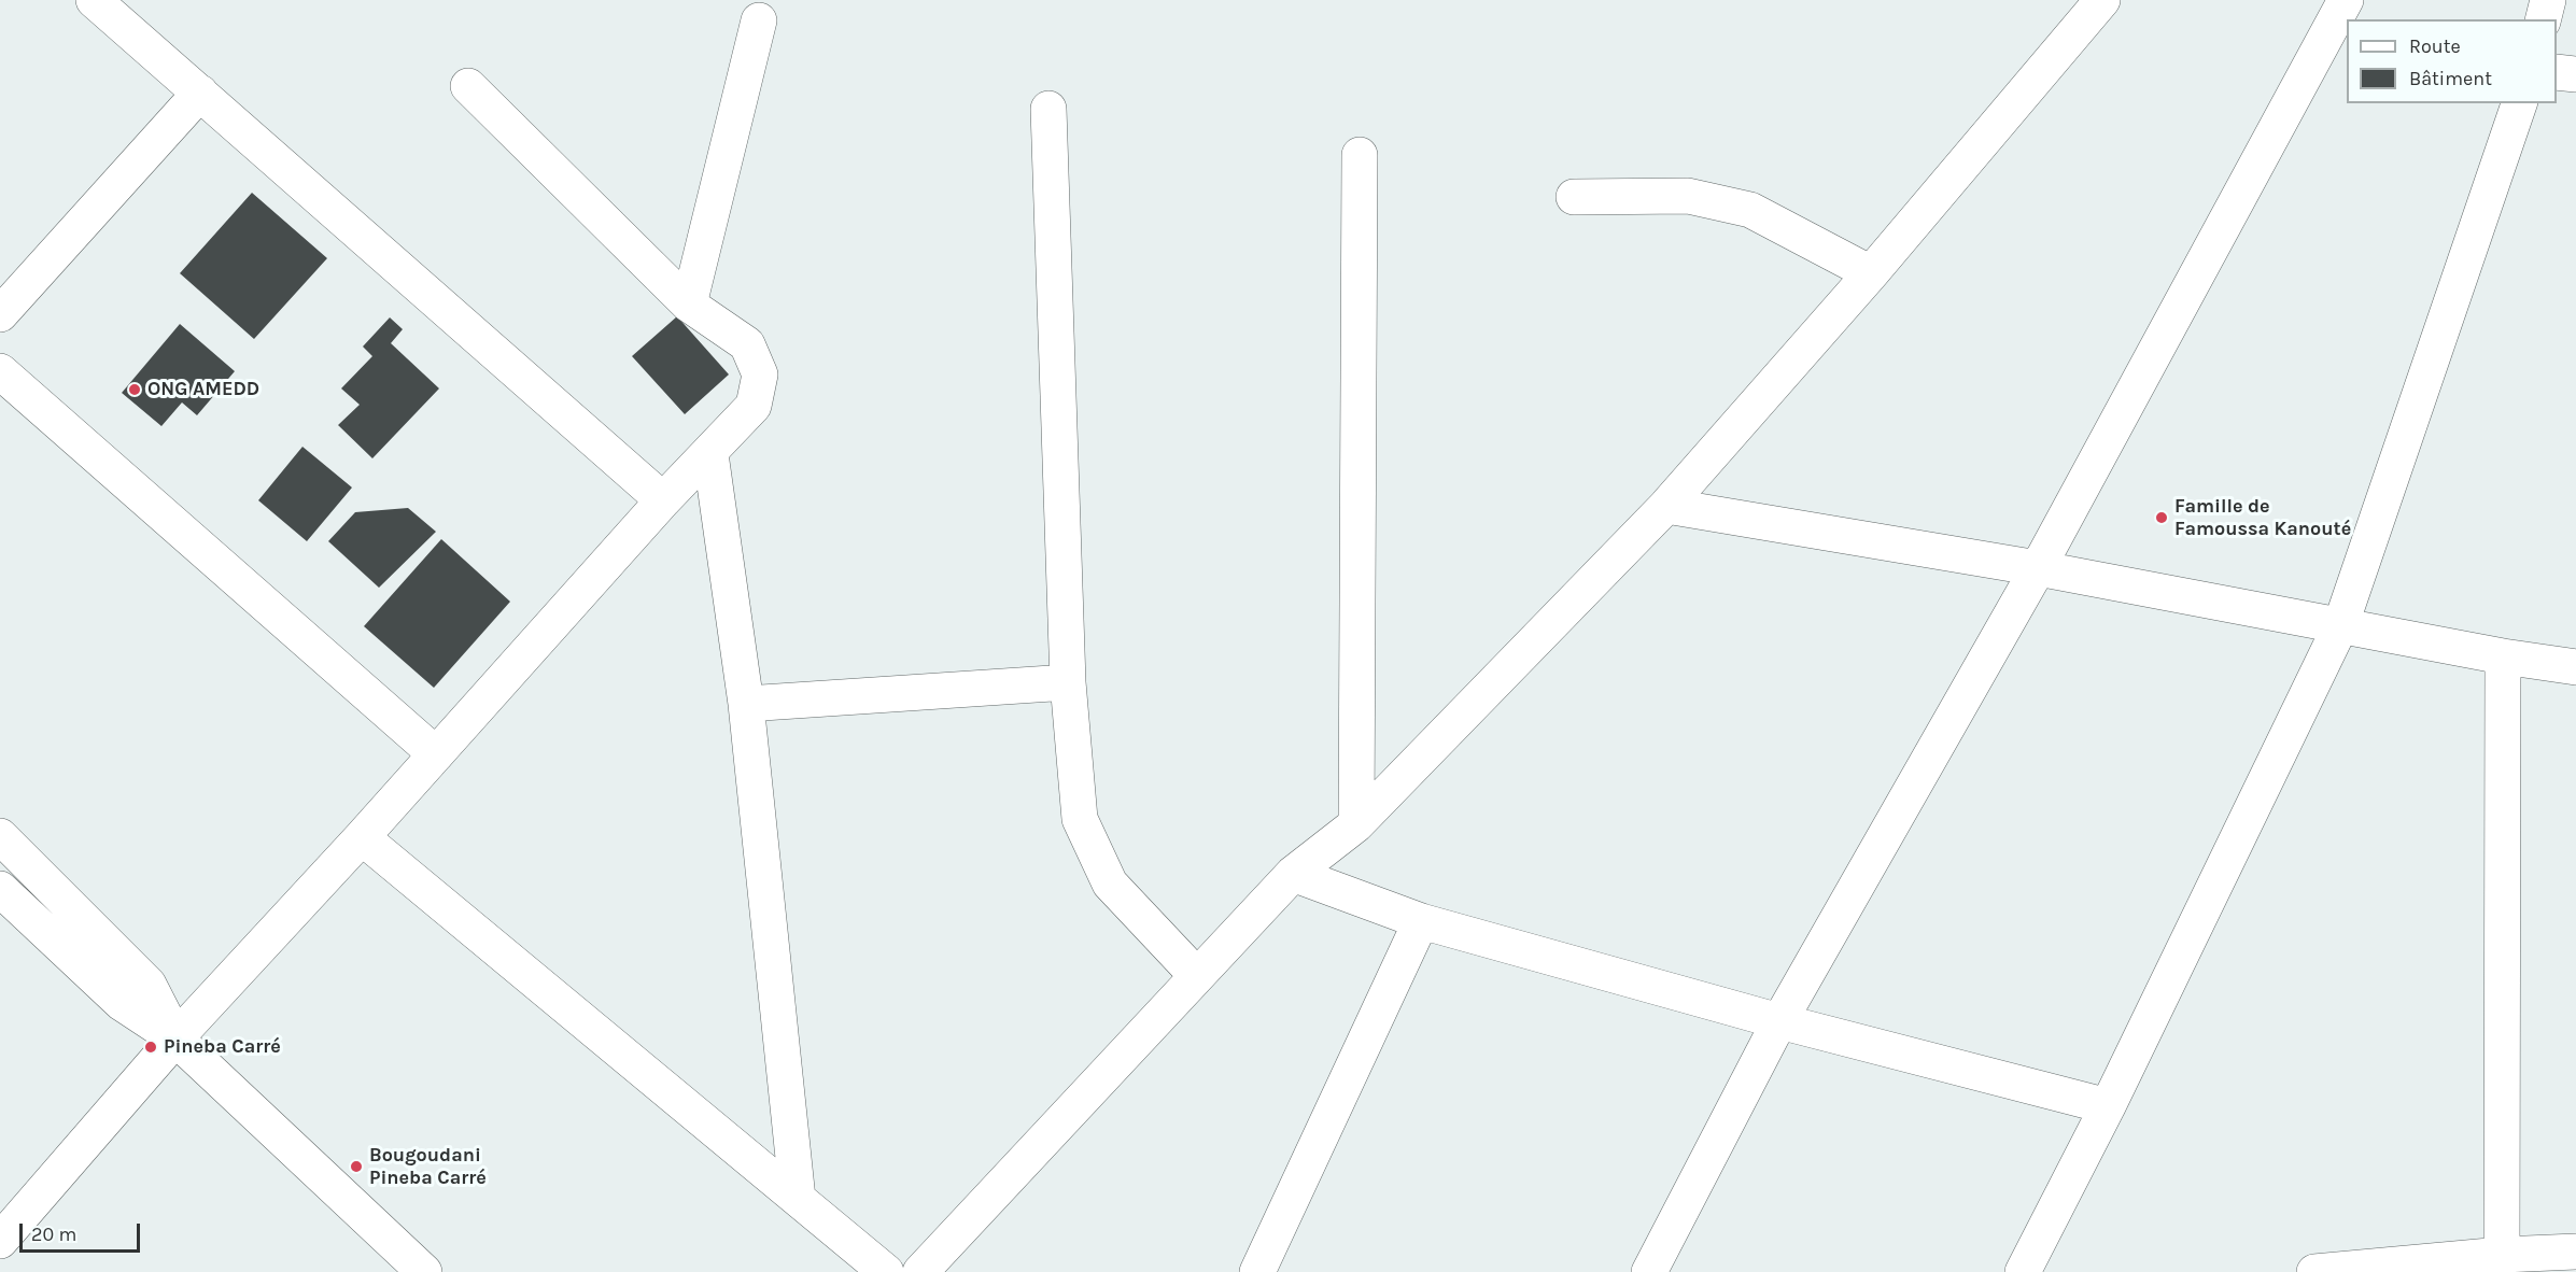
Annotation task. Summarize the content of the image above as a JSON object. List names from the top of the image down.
{
  "places": [
    "ONG AMEDD",
    "Famille de Famoussa Kanouté",
    "Pineba Carré",
    "Bougoudani Pineba Carré"
  ],
  "legend": ["Route", "Bâtiment"],
  "scale_bar": "20 m"
}
